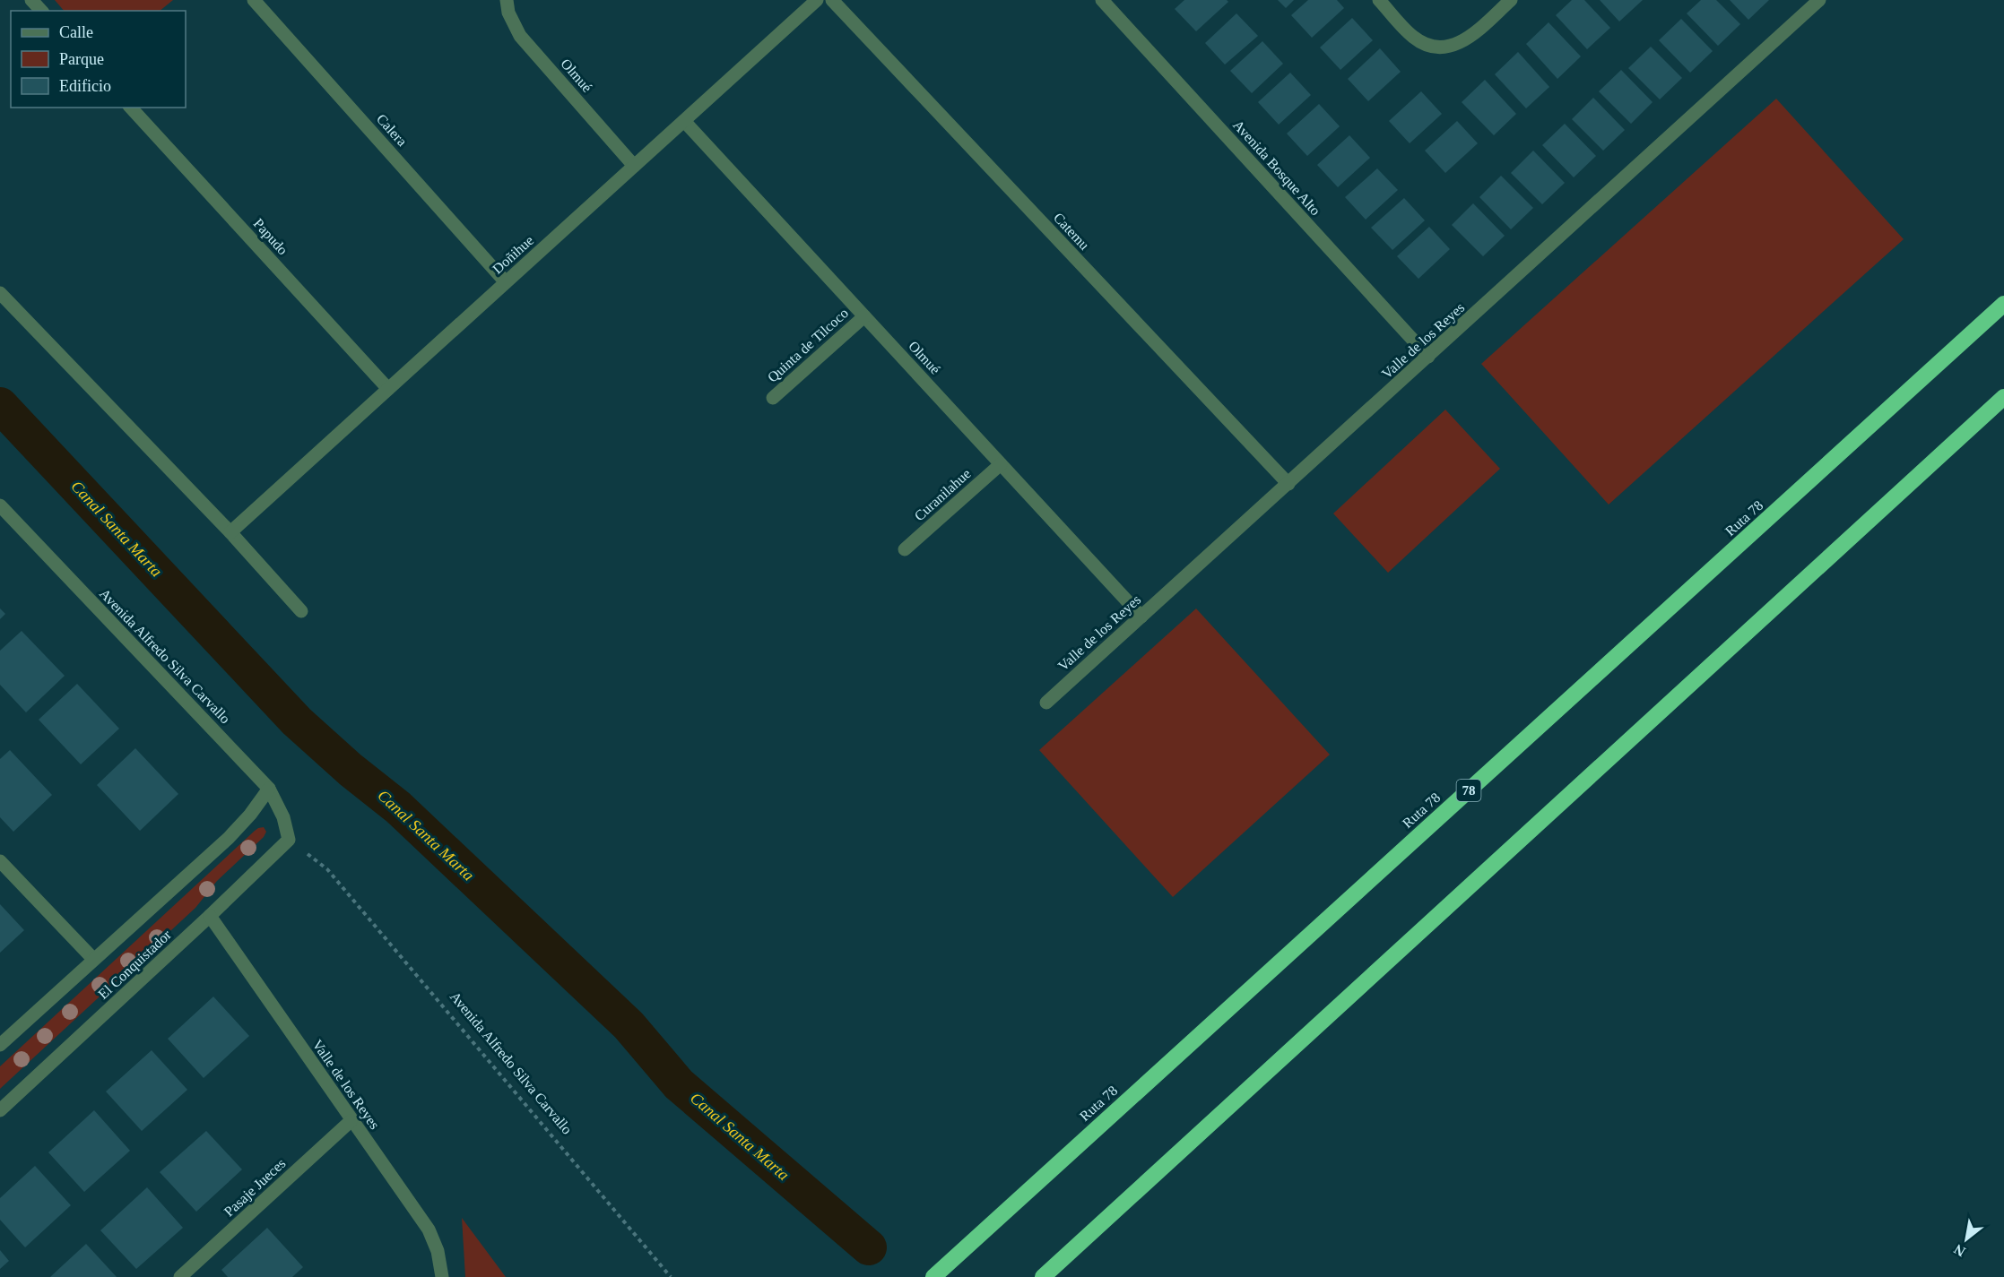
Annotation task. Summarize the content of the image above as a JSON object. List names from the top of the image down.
{
  "streets": {
    "highway": ["Ruta 78", "78"],
    "street": [
      "Olmué",
      "Calera",
      "Avenida Bosque Alto",
      "Catemu",
      "Papudo",
      "Doñihue",
      "Valle de los Reyes",
      "Quinta de Tilcoco",
      "Curanilahue",
      "Avenida Alfredo Silva Carvallo",
      "El Conquistador",
      "Pasaje Jueces"
    ]
  },
  "crossings": [
    ["Olmué", "Doñihue"],
    ["Olmué", "Valle de los Reyes"],
    ["Olmué", "Quinta de Tilcoco"],
    ["Olmué", "Curanilahue"],
    ["Calera", "Doñihue"],
    ["Avenida Bosque Alto", "Valle de los Reyes"],
    ["Catemu", "Valle de los Reyes"],
    ["Papudo", "Doñihue"],
    ["Valle de los Reyes", "El Conquistador"],
    ["Valle de los Reyes", "Pasaje Jueces"],
    ["Avenida Alfredo Silva Carvallo", "El Conquistador"]
  ],
  "water": ["Canal Santa Marta"],
  "legend": ["Calle", "Parque", "Edificio"],
  "north": "bottom left"
}
